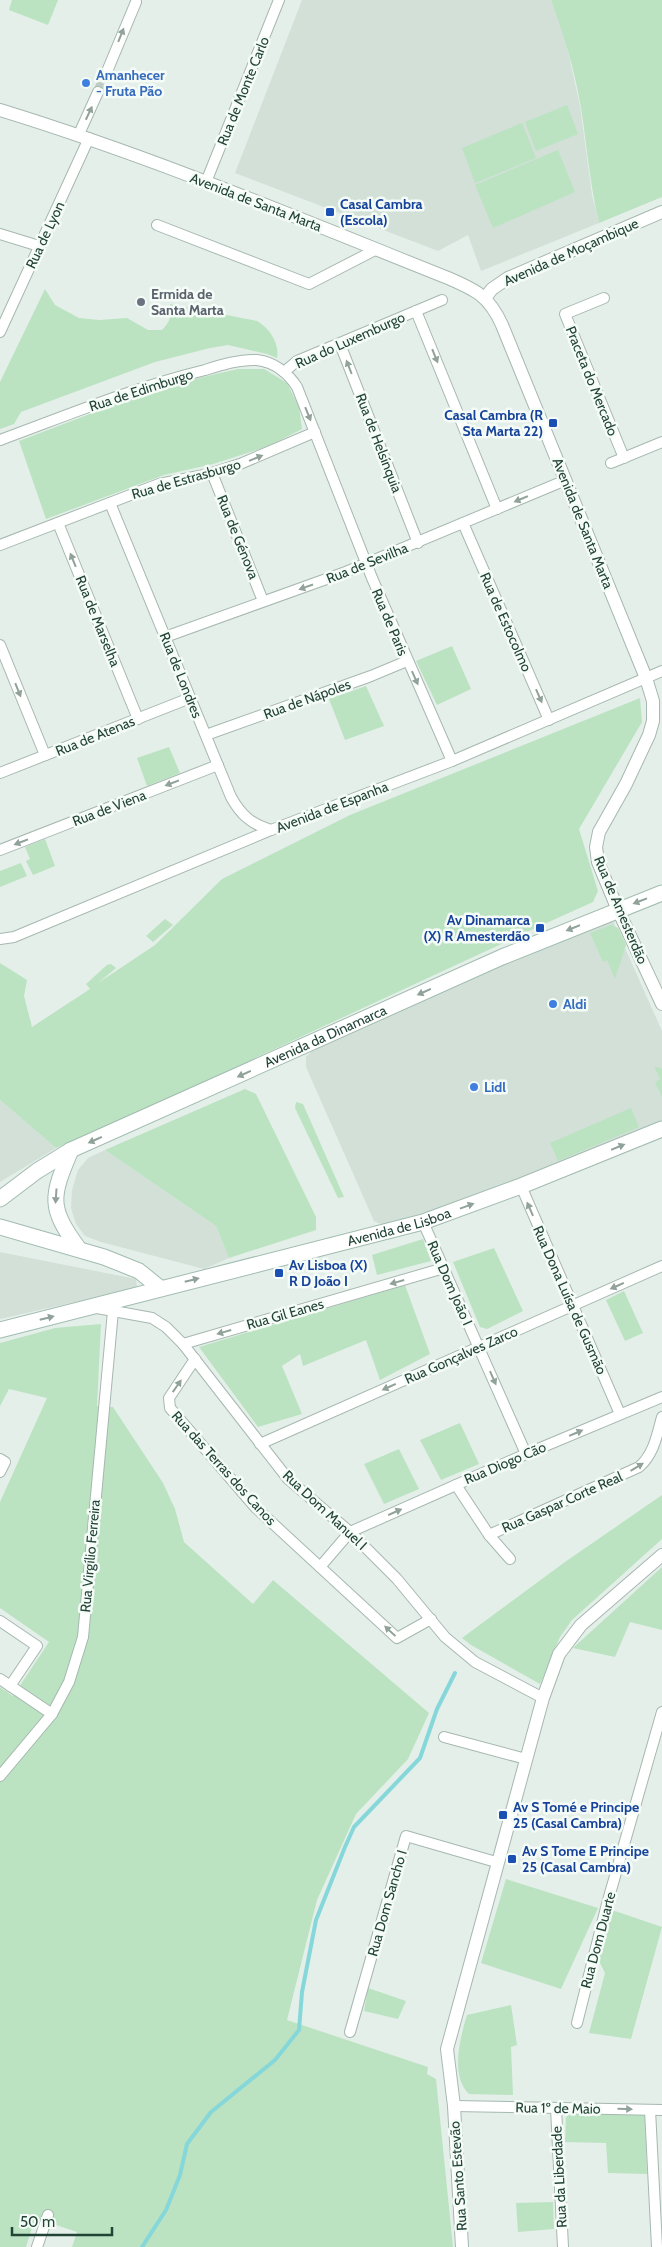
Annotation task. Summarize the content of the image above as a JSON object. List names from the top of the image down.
{
  "streets": {
    "main road": ["Avenida da Dinamarca", "Avenida de Lisboa"],
    "street": [
      "Rua de Monte Carlo",
      "Avenida de Santa Marta",
      "Rua de Lyon",
      "Avenida de Moçambique",
      "Rua do Luxemburgo",
      "Praceta do Mercado",
      "Rua de Edimburgo",
      "Rua de Helsínquia",
      "Rua de Estrasburgo",
      "Rua de Génova",
      "Rua de Sevilha",
      "Rua de Marselha",
      "Rua de Paris",
      "Rua de Estocolmo",
      "Rua de Londres",
      "Rua de Nápoles",
      "Rua de Atenas",
      "Avenida de Espanha",
      "Rua de Viena",
      "Rua de Amesterdão",
      "Rua Dom João I",
      "Rua Dona Luísa de Gusmão",
      "Rua Gil Eanes",
      "Rua Gonçalves Zarco",
      "Rua Diogo Cão",
      "Rua das Terras dos Canos",
      "Rua Gaspar Corte Real",
      "Rua Dom Manuel I",
      "Rua Virgílio Ferreira",
      "Rua Dom Sancho I",
      "Rua Dom Duarte",
      "Rua 1º de Maio",
      "Rua Santo Estevão",
      "Rua da Liberdade"
    ]
  },
  "crossings": [
    ["Rua de Monte Carlo", "Avenida de Santa Marta"],
    ["Avenida de Santa Marta", "Rua de Lyon"],
    ["Avenida de Santa Marta", "Avenida de Moçambique"],
    ["Avenida de Santa Marta", "Rua de Sevilha"],
    ["Avenida de Santa Marta", "Avenida de Espanha"],
    ["Avenida de Santa Marta", "Rua de Amesterdão"],
    ["Rua do Luxemburgo", "Rua de Edimburgo"],
    ["Rua do Luxemburgo", "Rua de Helsínquia"],
    ["Rua do Luxemburgo", "Rua de Sevilha"],
    ["Rua do Luxemburgo", "Rua de Paris"],
    ["Rua de Edimburgo", "Rua de Paris"],
    ["Rua de Helsínquia", "Rua de Sevilha"],
    ["Rua de Estrasburgo", "Rua de Génova"],
    ["Rua de Estrasburgo", "Rua de Marselha"],
    ["Rua de Estrasburgo", "Rua de Paris"],
    ["Rua de Estrasburgo", "Rua de Londres"],
    ["Rua de Génova", "Rua de Sevilha"],
    ["Rua de Sevilha", "Rua de Paris"],
    ["Rua de Sevilha", "Rua de Estocolmo"],
    ["Rua de Sevilha", "Rua de Londres"],
    ["Rua de Marselha", "Rua de Atenas"],
    ["Rua de Paris", "Rua de Nápoles"],
    ["Rua de Paris", "Avenida de Espanha"],
    ["Rua de Estocolmo", "Avenida de Espanha"],
    ["Rua de Londres", "Rua de Nápoles"],
    ["Rua de Londres", "Rua de Atenas"],
    ["Rua de Londres", "Avenida de Espanha"],
    ["Rua de Londres", "Rua de Viena"],
    ["Avenida de Espanha", "Rua de Amesterdão"],
    ["Rua de Amesterdão", "Avenida da Dinamarca"],
    ["Avenida de Lisboa", "Rua Dom João I"],
    ["Avenida de Lisboa", "Rua Dona Luísa de Gusmão"],
    ["Avenida de Lisboa", "Rua Dom Manuel I"],
    ["Rua Dom João I", "Rua Gil Eanes"],
    ["Rua Dom João I", "Rua Gonçalves Zarco"],
    ["Rua Dom João I", "Rua Diogo Cão"],
    ["Rua Dona Luísa de Gusmão", "Rua Gonçalves Zarco"],
    ["Rua Dona Luísa de Gusmão", "Rua Diogo Cão"],
    ["Rua Gil Eanes", "Rua Dom Manuel I"],
    ["Rua Gonçalves Zarco", "Rua Dom Manuel I"],
    ["Rua Diogo Cão", "Rua Gaspar Corte Real"],
    ["Rua Diogo Cão", "Rua Dom Manuel I"],
    ["Rua das Terras dos Canos", "Rua Dom Manuel I"],
    ["Rua Dom Manuel I", "Rua Virgílio Ferreira"],
    ["Rua Dom Manuel I", "Rua Santo Estevão"],
    ["Rua Dom Sancho I", "Rua Santo Estevão"],
    ["Rua 1º de Maio", "Rua Santo Estevão"],
    ["Rua 1º de Maio", "Rua da Liberdade"]
  ],
  "one_way": [
    "Rua do Luxemburgo",
    "Rua de Helsínquia",
    "Rua de Sevilha",
    "Rua de Marselha",
    "Rua de Paris",
    "Rua de Estocolmo",
    "Rua de Viena",
    "Avenida da Dinamarca",
    "Avenida de Lisboa",
    "Rua Dom João I",
    "Rua Dona Luísa de Gusmão",
    "Rua Gil Eanes",
    "Rua Gonçalves Zarco",
    "Rua Diogo Cão",
    "Rua das Terras dos Canos",
    "Rua Gaspar Corte Real",
    "Rua 1º de Maio"
  ],
  "places": {
    "other": [
      "Amanhecer - Fruta Pão",
      "Ermida de Santa Marta",
      "Aldi",
      "Lidl"
    ],
    "transit": [
      "Casal Cambra (Escola)",
      "Casal Cambra (R Sta Marta 22)",
      "Av Dinamarca (X) R Amesterdão",
      "Av Lisboa (X) R D João I",
      "Av S Tomé e Principe 25 (Casal Cambra)",
      "Av S Tome E Principe 25 (Casal Cambra)"
    ]
  },
  "scale_bar": "50 m"
}
